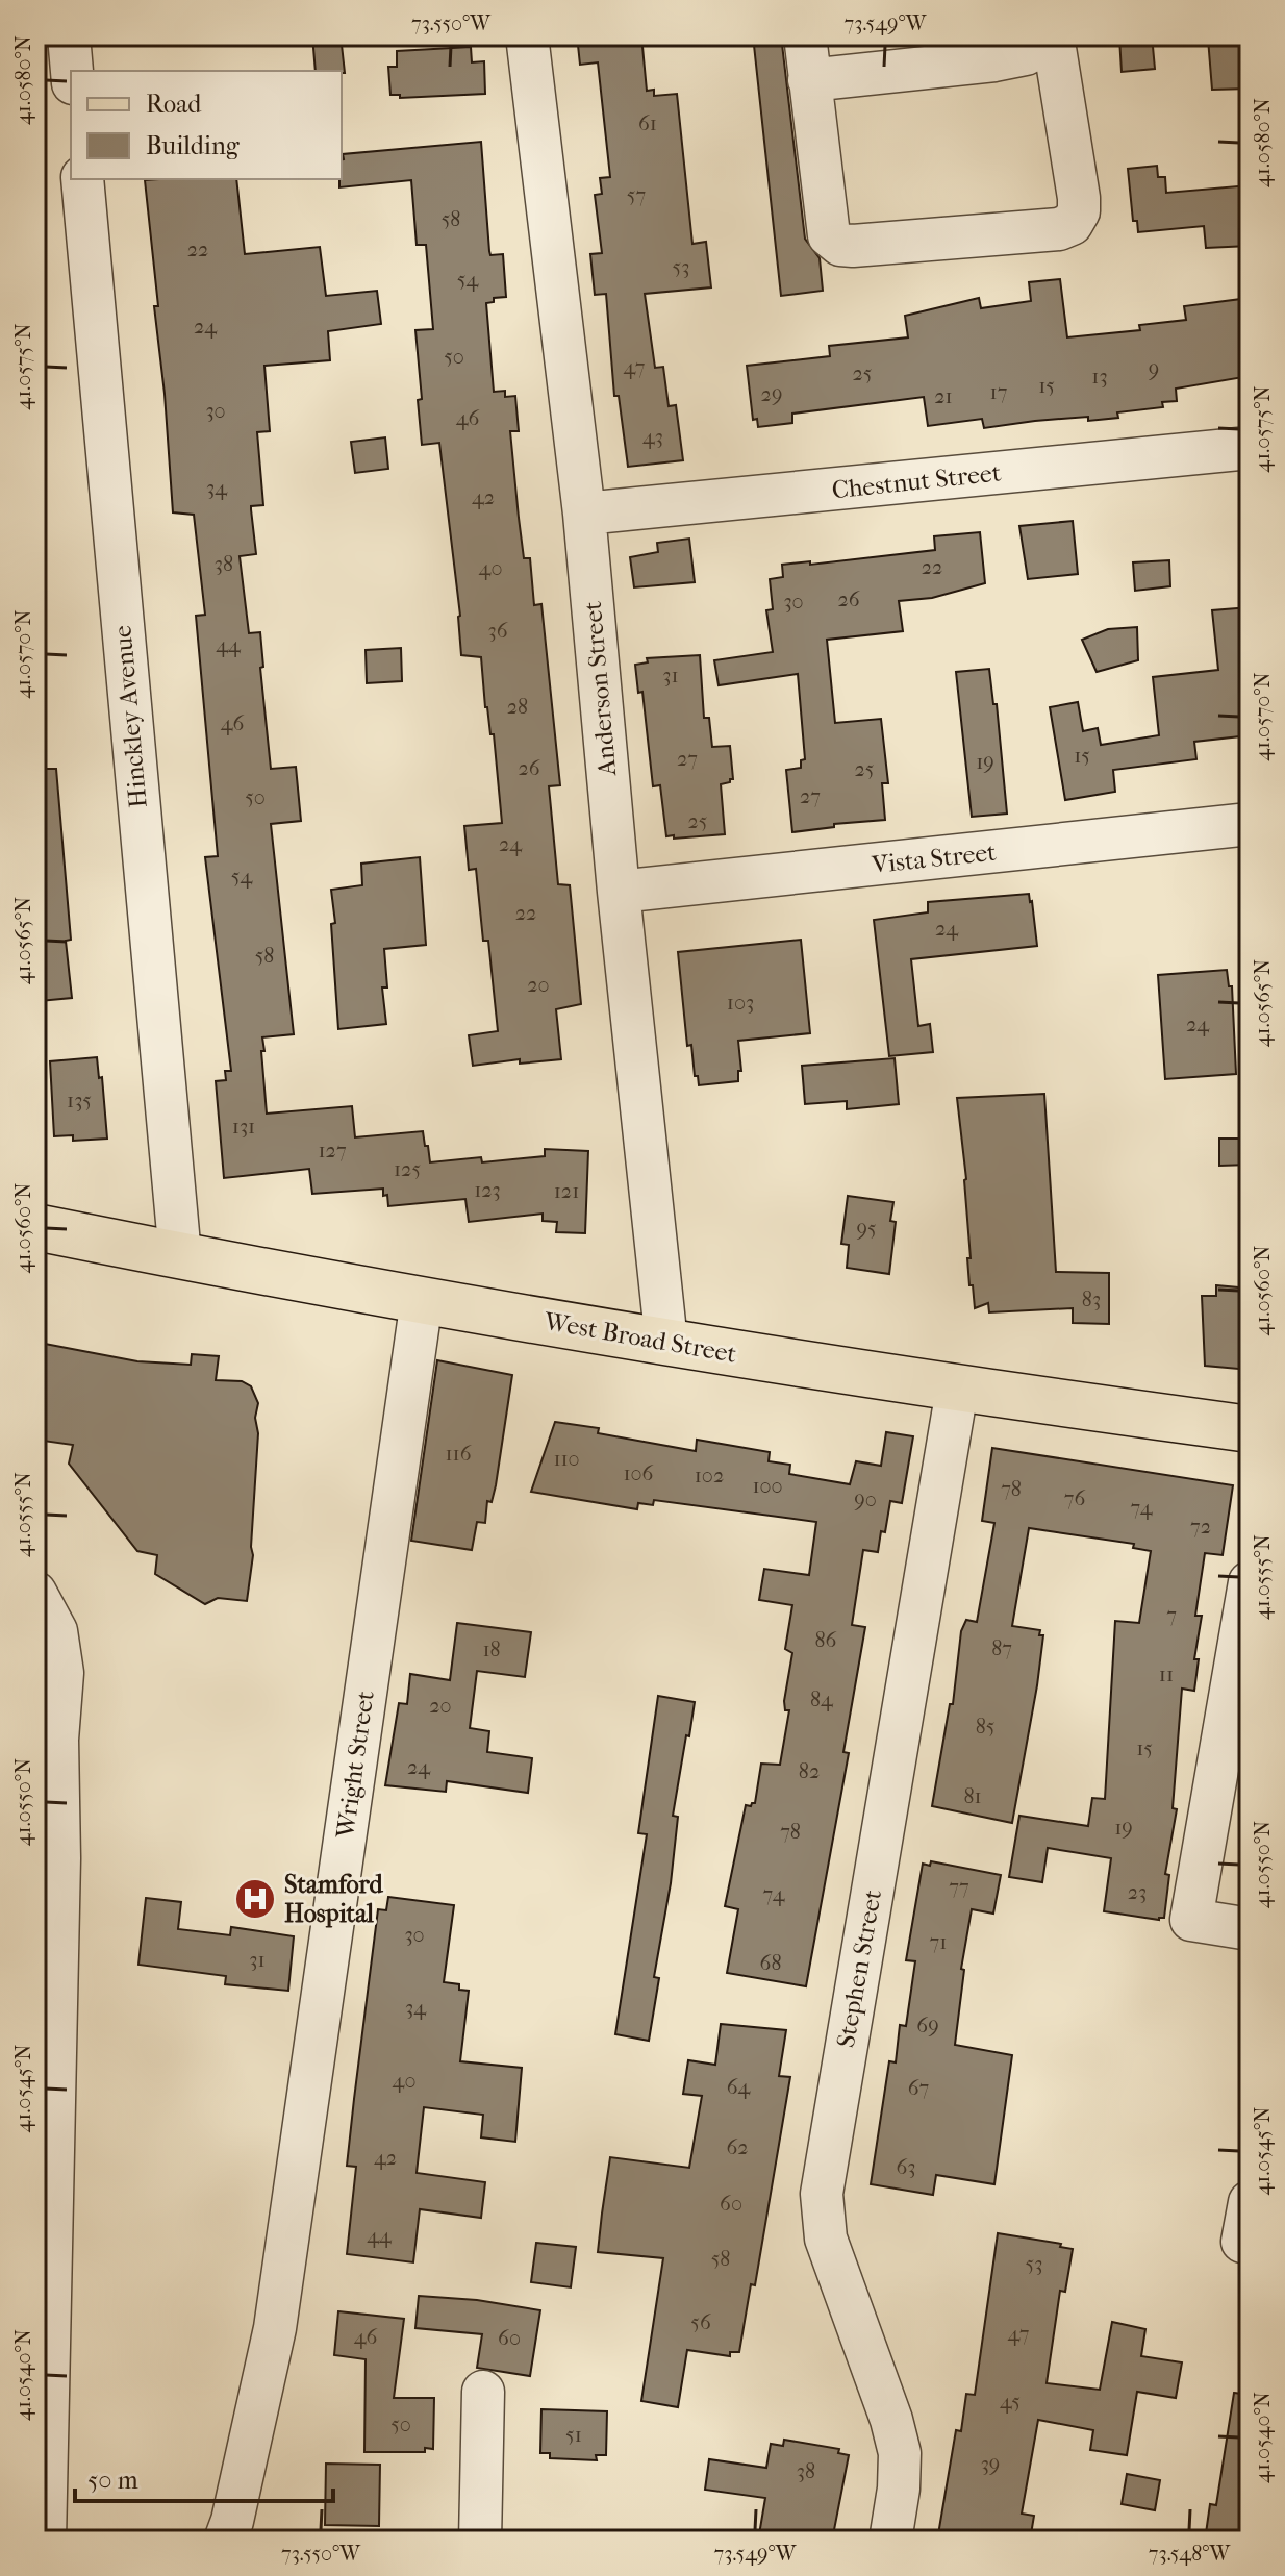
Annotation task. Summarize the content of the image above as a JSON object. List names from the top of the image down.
{
  "streets": {
    "main road": ["West Broad Street"],
    "street": [
      "Chestnut Street",
      "Anderson Street",
      "Hinckley Avenue",
      "Vista Street",
      "Wright Street",
      "Stephen Street"
    ]
  },
  "crossings": [
    ["Chestnut Street", "Anderson Street"],
    ["Anderson Street", "Vista Street"],
    ["Anderson Street", "West Broad Street"],
    ["Hinckley Avenue", "West Broad Street"],
    ["West Broad Street", "Wright Street"],
    ["West Broad Street", "Stephen Street"]
  ],
  "places": {
    "hospital": ["Stamford Hospital"]
  },
  "house_numbers": [
    "61",
    "57",
    "58",
    "22",
    "53",
    "54",
    "24",
    "50",
    "47",
    "9",
    "25",
    "13",
    "15",
    "17",
    "29",
    "21",
    "30",
    "46",
    "43",
    "34",
    "42",
    "38",
    "22",
    "40",
    "26",
    "30",
    "36",
    "44",
    "31",
    "28",
    "46",
    "15",
    "27",
    "19",
    "26",
    "25",
    "27",
    "50",
    "25",
    "24",
    "54",
    "22",
    "24",
    "58",
    "20",
    "103",
    "24",
    "135",
    "131",
    "127",
    "125",
    "123",
    "121",
    "95",
    "83",
    "116",
    "110",
    "106",
    "102",
    "100",
    "78",
    "76",
    "90",
    "74",
    "72",
    "7",
    "86",
    "87",
    "18",
    "11",
    "84",
    "20",
    "85",
    "15",
    "24",
    "82",
    "81",
    "19",
    "78",
    "77",
    "23",
    "74",
    "30",
    "71",
    "31",
    "68",
    "34",
    "69",
    "40",
    "64",
    "67",
    "62",
    "42",
    "63",
    "60",
    "44",
    "58",
    "53",
    "56",
    "47",
    "46",
    "60",
    "45",
    "50",
    "51",
    "39",
    "38"
  ],
  "legend": ["Road", "Building"],
  "scale_bar": "50 m",
  "coordinates": [
    "73.550°W",
    "73.549°W",
    "41.0580°N",
    "41.0575°N",
    "41.0570°N",
    "41.0565°N",
    "41.0560°N",
    "41.0555°N",
    "41.0550°N",
    "41.0545°N",
    "41.0540°N",
    "73.548°W"
  ]
}
